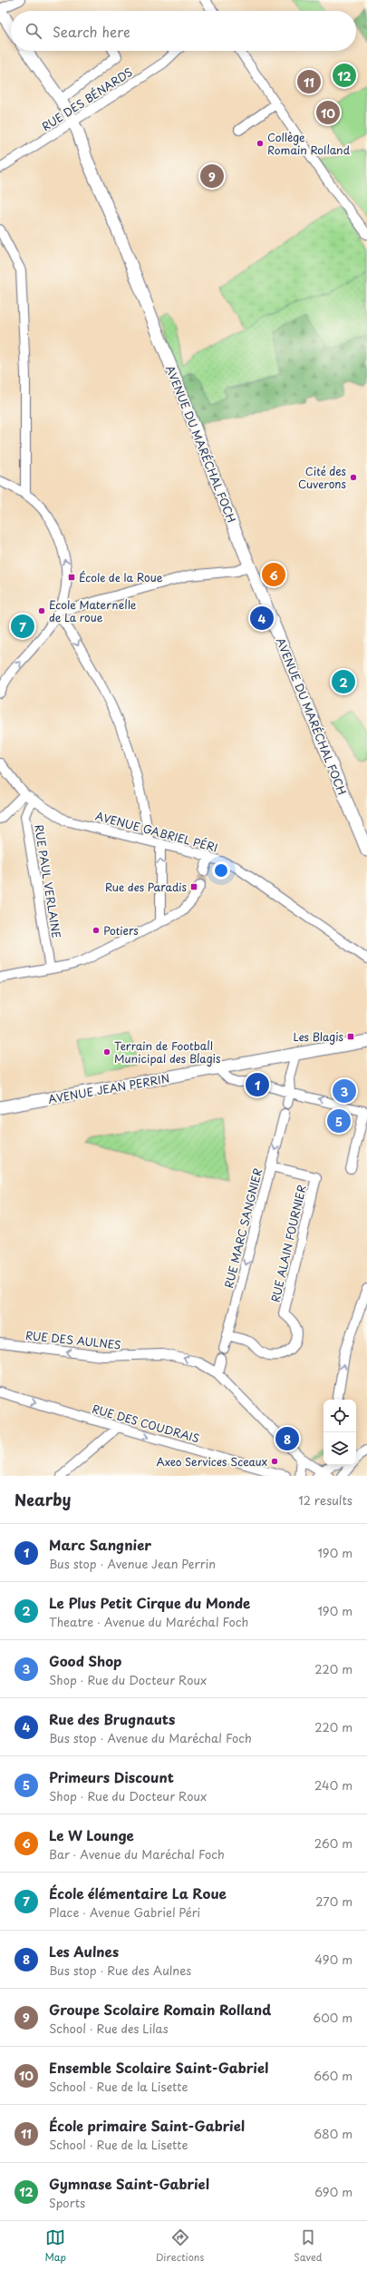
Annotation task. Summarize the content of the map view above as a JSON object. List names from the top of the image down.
{
  "streets": {
    "main road": ["AVENUE DU MARÉCHAL FOCH", "AVENUE JEAN PERRIN"],
    "street": [
      "RUE DES BÉNARDS",
      "AVENUE GABRIEL PÉRI",
      "RUE PAUL VERLAINE",
      "RUE MARC SANGNIER",
      "RUE ALAIN FOURNIER",
      "RUE DES AULNES",
      "RUE DES COUDRAIS"
    ]
  },
  "crossings": [
    ["RUE DES BÉNARDS", "AVENUE DU MARÉCHAL FOCH"],
    ["AVENUE GABRIEL PÉRI", "RUE PAUL VERLAINE"],
    ["RUE MARC SANGNIER", "RUE ALAIN FOURNIER"]
  ],
  "one_way": ["RUE MARC SANGNIER", "RUE DES AULNES", "RUE DES COUDRAIS"],
  "places": {
    "other": [
      "Collège Romain Rolland",
      "Cité des Cuverons",
      "Ecole Maternelle de La roue",
      "Potiers",
      "Terrain de Football Municipal des Blagis",
      "Axeo Services Sceaux"
    ],
    "transit": ["École de la Roue", "Rue des Paradis", "Les Blagis"]
  },
  "page": {
    "search": "Search here",
    "pins": [
      "12",
      "11",
      "10",
      "9",
      "6",
      "4",
      "7",
      "2",
      "1",
      "3",
      "5",
      "8"
    ],
    "heading": ["Nearby", "12 results"],
    "list": [
      {
        "mark": "1",
        "name": "Marc Sangnier",
        "note": "Bus stop · Avenue Jean Perrin",
        "value": "190 m"
      },
      {
        "mark": "2",
        "name": "Le Plus Petit Cirque du Monde",
        "note": "Theatre · Avenue du Maréchal Foch",
        "value": "190 m"
      },
      {
        "mark": "3",
        "name": "Good Shop",
        "note": "Shop · Rue du Docteur Roux",
        "value": "220 m"
      },
      {
        "mark": "4",
        "name": "Rue des Brugnauts",
        "note": "Bus stop · Avenue du Maréchal Foch",
        "value": "220 m"
      },
      {
        "mark": "5",
        "name": "Primeurs Discount",
        "note": "Shop · Rue du Docteur Roux",
        "value": "240 m"
      },
      {
        "mark": "6",
        "name": "Le W Lounge",
        "note": "Bar · Avenue du Maréchal Foch",
        "value": "260 m"
      },
      {
        "mark": "7",
        "name": "École élémentaire La Roue",
        "note": "Place · Avenue Gabriel Péri",
        "value": "270 m"
      },
      {
        "mark": "8",
        "name": "Les Aulnes",
        "note": "Bus stop · Rue des Aulnes",
        "value": "490 m"
      },
      {
        "mark": "9",
        "name": "Groupe Scolaire Romain Rolland",
        "note": "School · Rue des Lilas",
        "value": "600 m"
      },
      {
        "mark": "10",
        "name": "Ensemble Scolaire Saint-Gabriel",
        "note": "School · Rue de la Lisette",
        "value": "660 m"
      },
      {
        "mark": "11",
        "name": "École primaire Saint-Gabriel",
        "note": "School · Rue de la Lisette",
        "value": "680 m"
      },
      {
        "mark": "12",
        "name": "Gymnase Saint-Gabriel",
        "note": "Sports",
        "value": "690 m"
      }
    ],
    "nav": ["Map", "Directions", "Saved"]
  }
}
